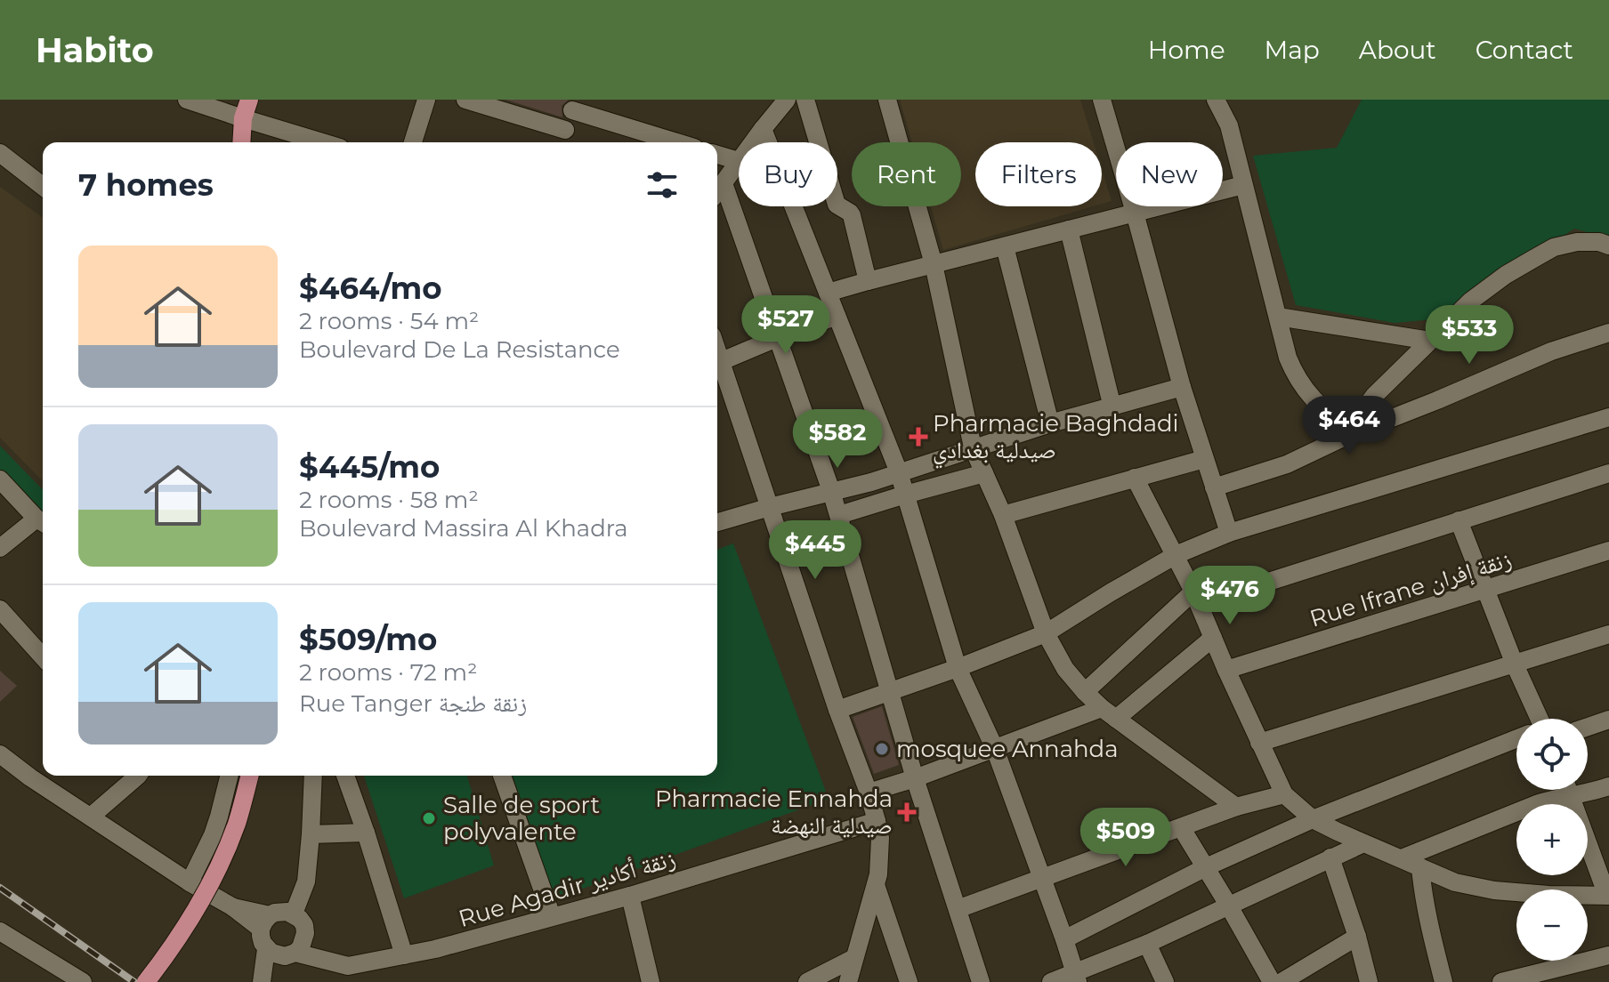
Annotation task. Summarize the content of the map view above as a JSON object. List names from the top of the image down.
{
  "streets": {
    "street": ["Rue Ifrane زنقة إفران", "Rue Agadir زنقة أكادير"]
  },
  "places": {
    "health": ["Pharmacie Baghdadi صيدلية بغدادي", "Pharmacie Ennahda صيدلية النهضة"],
    "other": ["mosquee Annahda", "Salle de sport polyvalente"]
  },
  "page": {
    "header": "Habito",
    "nav": [
      "Home",
      "Map",
      "About",
      "Contact"
    ],
    "chip": [
      "Buy",
      "Rent",
      "Filters",
      "New"
    ],
    "heading": "7 homes",
    "list": [
      {
        "name": "$464/mo",
        "note": "2 rooms · 54 m² · Boulevard De La Resistance"
      },
      {
        "name": "$445/mo",
        "note": "2 rooms · 58 m² · Boulevard Massira Al Khadra"
      },
      {
        "name": "$509/mo",
        "note": "2 rooms · 72 m² · Rue Tanger زنقة طنجة"
      }
    ],
    "price": [
      "$527",
      "$533",
      "$464",
      "$582",
      "$445",
      "$476",
      "$509"
    ],
    "map_buttons": ["+", "−"]
  }
}
